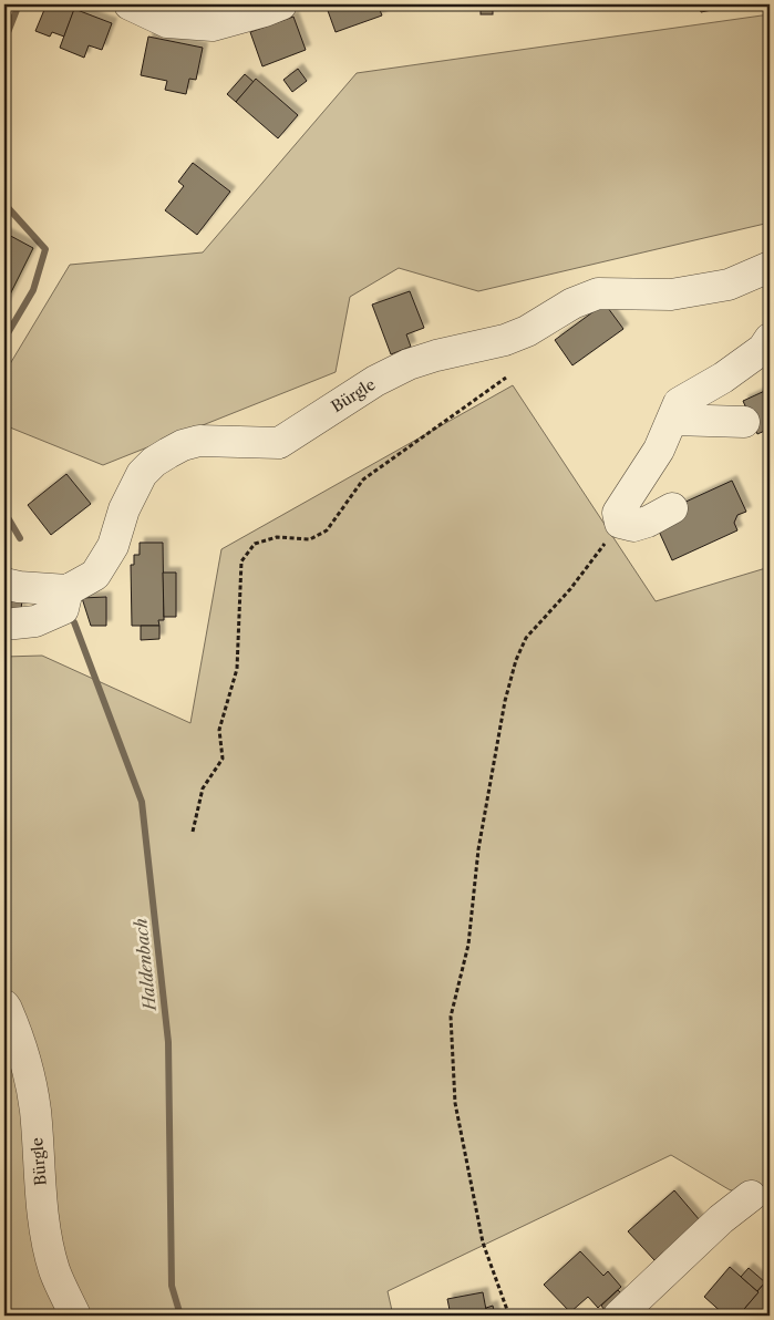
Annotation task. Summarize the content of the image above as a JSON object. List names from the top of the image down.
{
  "streets": {
    "street": ["Bürgle"]
  },
  "water": ["Haldenbach"]
}
